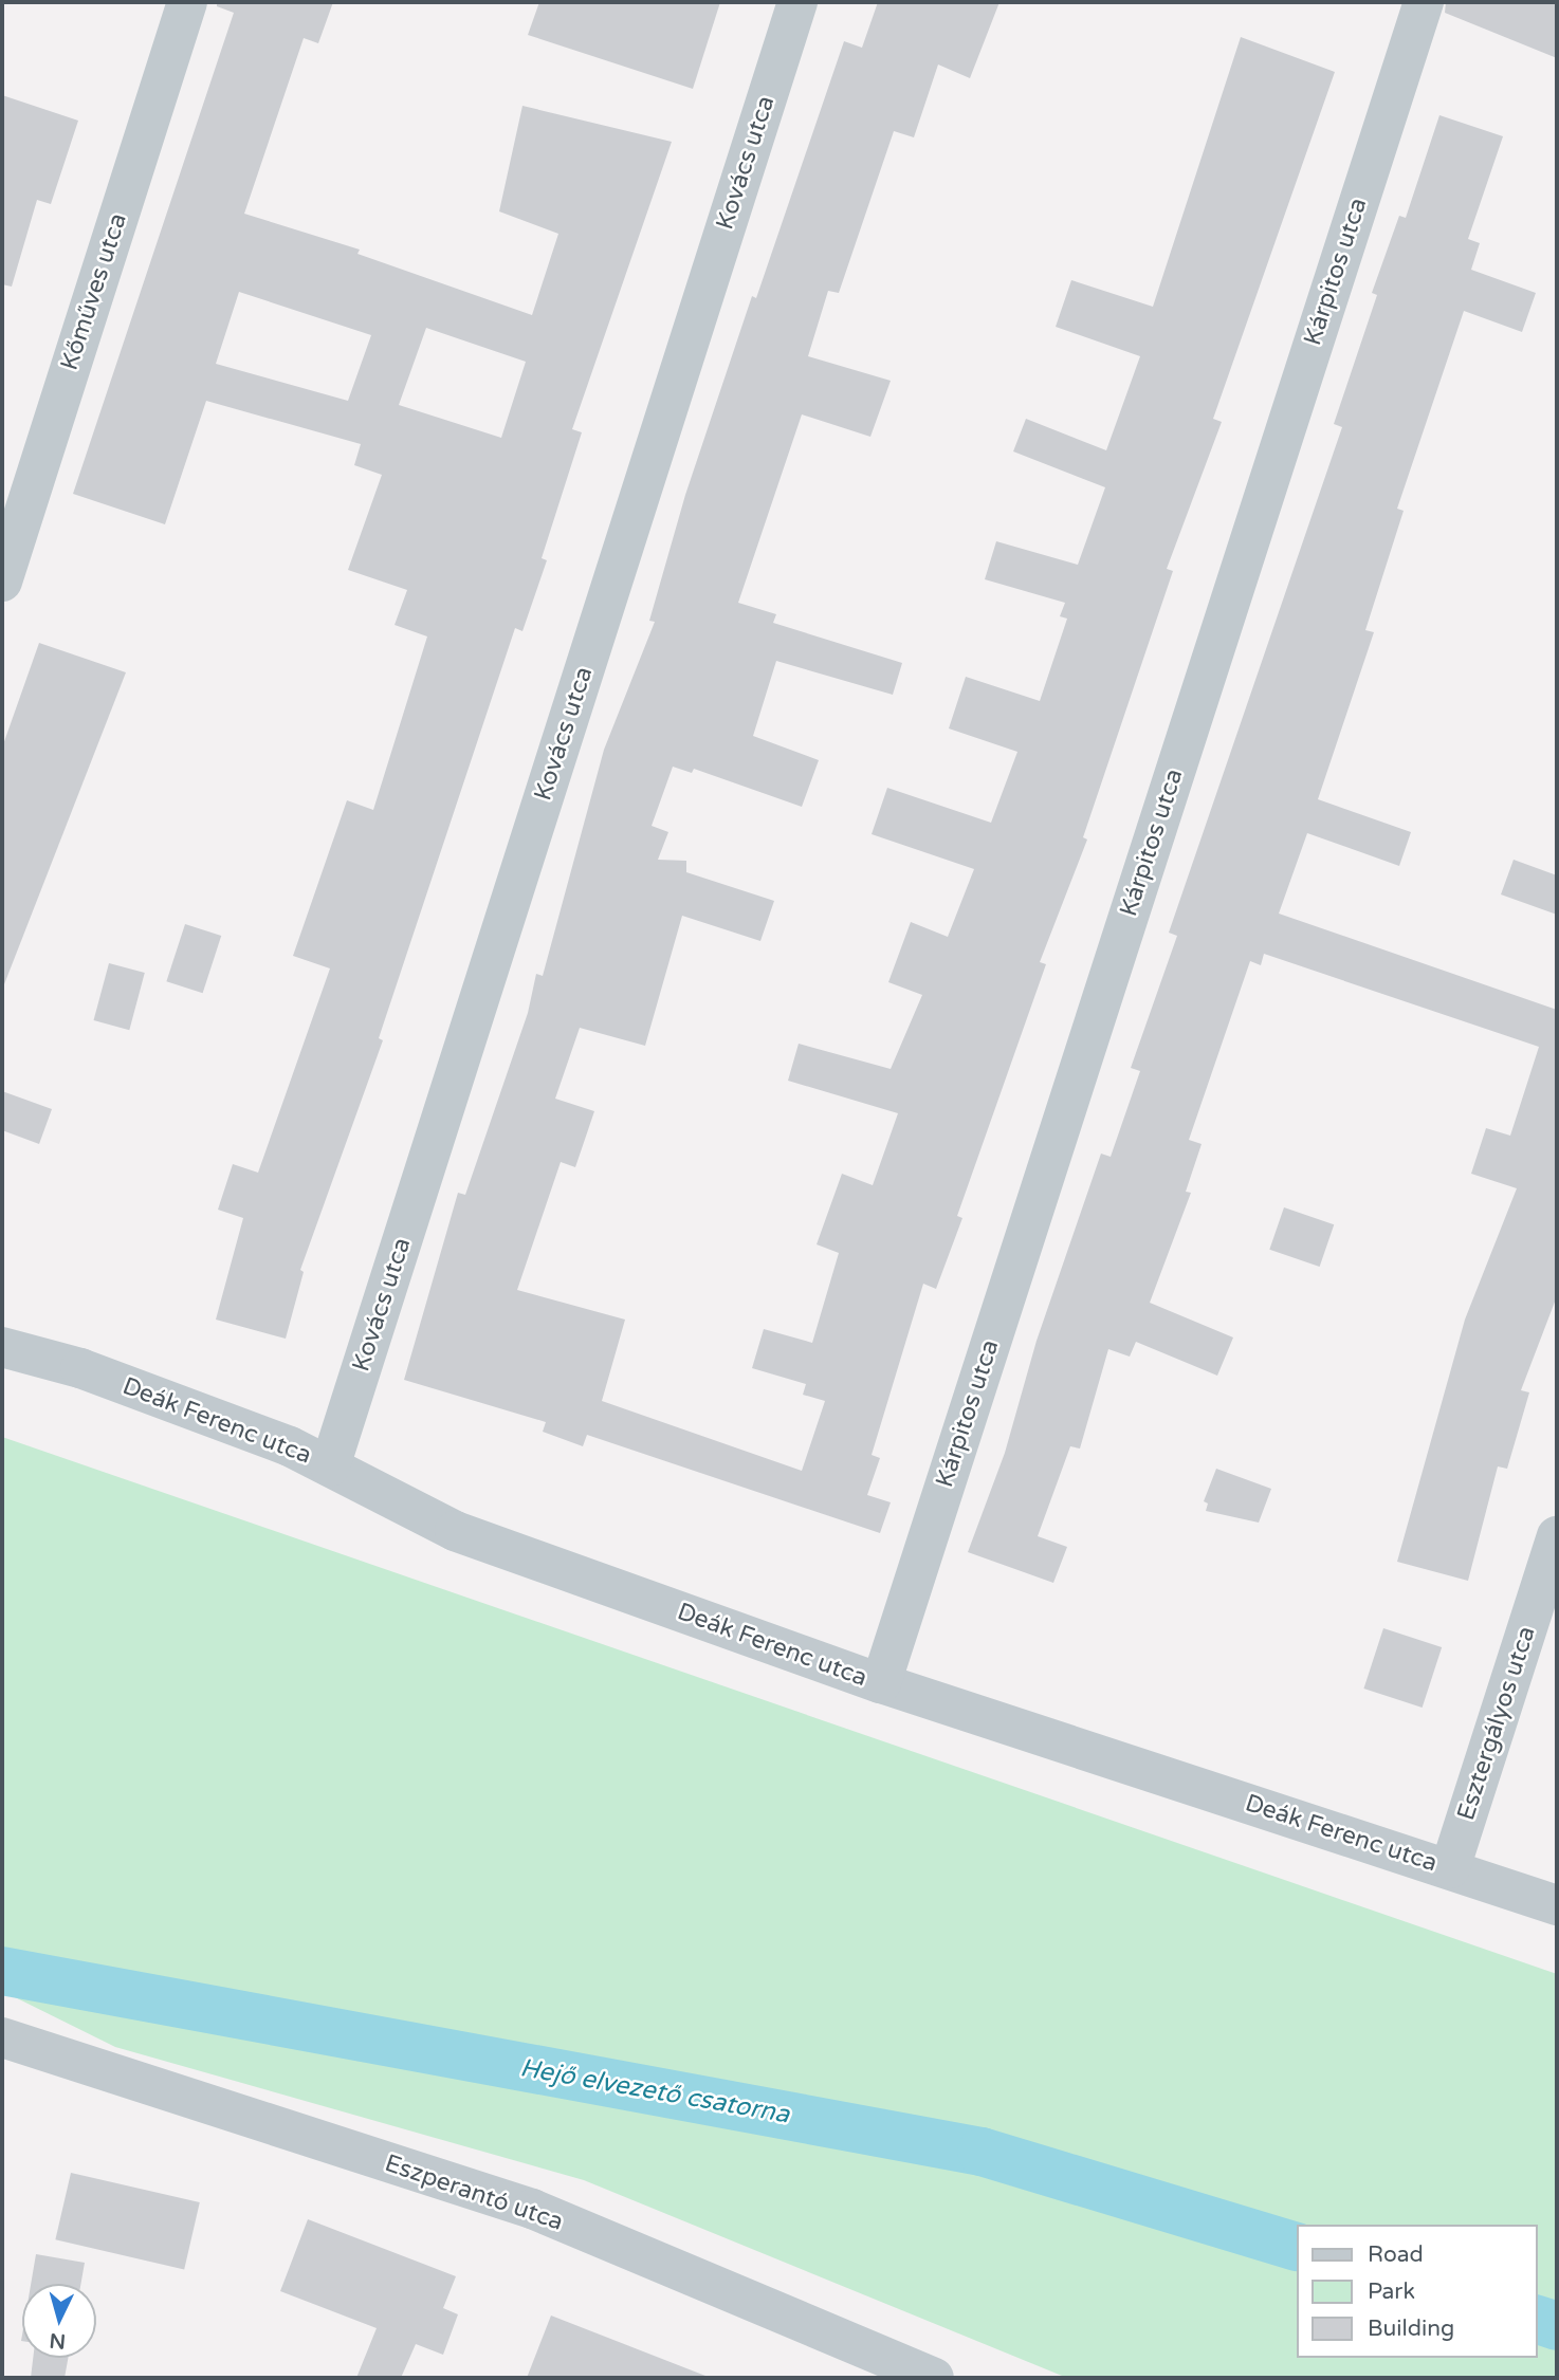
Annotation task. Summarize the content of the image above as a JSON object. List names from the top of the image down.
{
  "streets": {
    "street": [
      "Kovács utca",
      "Kárpitos utca",
      "Kőműves utca",
      "Deák Ferenc utca",
      "Esztergályos utca",
      "Eszperantó utca"
    ]
  },
  "crossings": [
    ["Kovács utca", "Deák Ferenc utca"],
    ["Kárpitos utca", "Deák Ferenc utca"],
    ["Deák Ferenc utca", "Esztergályos utca"]
  ],
  "water": ["Hejő elvezető csatorna"],
  "legend": ["Road", "Park", "Building"],
  "north": "bottom"
}
